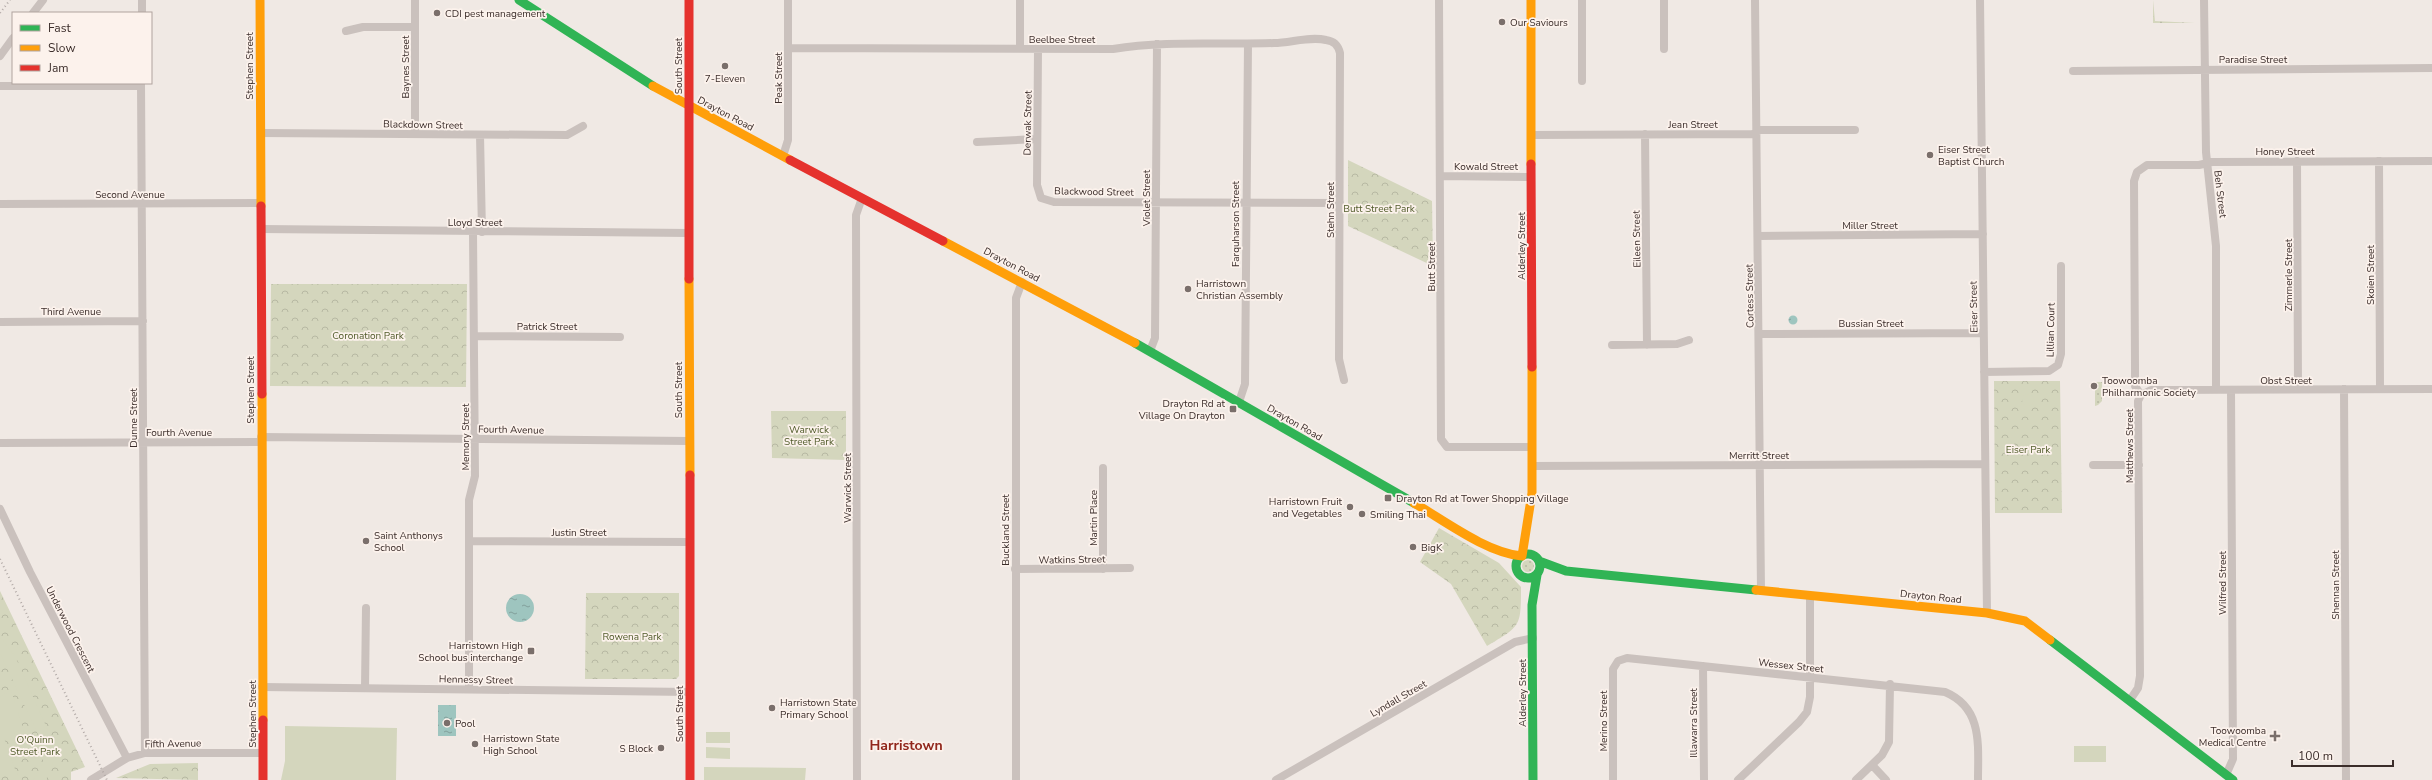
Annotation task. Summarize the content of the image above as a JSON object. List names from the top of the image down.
{
  "streets": {
    "street": [
      "Beelbee Street",
      "Paradise Street",
      "Stephen Street",
      "South Street",
      "Baynes Street",
      "Peak Street",
      "Drayton Road",
      "Derwak Street",
      "Blackdown Street",
      "Jean Street",
      "Honey Street",
      "Kowald Street",
      "Blackwood Street",
      "Second Avenue",
      "Beh Street",
      "Violet Street",
      "Stehn Street",
      "Lloyd Street",
      "Farquharson Street",
      "Miller Street",
      "Eileen Street",
      "Alderley Street",
      "Butt Street",
      "Zimmerle Street",
      "Skoien Street",
      "Cortess Street",
      "Eiser Street",
      "Third Avenue",
      "Bussian Street",
      "Patrick Street",
      "Lillian Court",
      "Obst Street",
      "Dunne Street",
      "Fourth Avenue",
      "Memory Street",
      "Matthews Street",
      "Merritt Street",
      "Warwick Street",
      "Martin Place",
      "Buckland Street",
      "Justin Street",
      "Watkins Street",
      "Wilfred Street",
      "Shennan Street",
      "Underwood Crescent",
      "Wessex Street",
      "Hennessy Street",
      "Lyndall Street",
      "Merino Street",
      "Illawarra Street",
      "Fifth Avenue"
    ]
  },
  "crossings": [
    ["Beelbee Street", "Peak Street"],
    ["Beelbee Street", "Derwak Street"],
    ["Beelbee Street", "Violet Street"],
    ["Beelbee Street", "Stehn Street"],
    ["Beelbee Street", "Farquharson Street"],
    ["Paradise Street", "Beh Street"],
    ["Stephen Street", "Blackdown Street"],
    ["Stephen Street", "Second Avenue"],
    ["Stephen Street", "Lloyd Street"],
    ["Stephen Street", "Fourth Avenue"],
    ["Stephen Street", "Hennessy Street"],
    ["Stephen Street", "Fifth Avenue"],
    ["South Street", "Drayton Road"],
    ["South Street", "Lloyd Street"],
    ["South Street", "Fourth Avenue"],
    ["South Street", "Justin Street"],
    ["South Street", "Hennessy Street"],
    ["Baynes Street", "Blackdown Street"],
    ["Peak Street", "Drayton Road"],
    ["Drayton Road", "Violet Street"],
    ["Drayton Road", "Farquharson Street"],
    ["Drayton Road", "Alderley Street"],
    ["Drayton Road", "Cortess Street"],
    ["Drayton Road", "Eiser Street"],
    ["Drayton Road", "Matthews Street"],
    ["Drayton Road", "Warwick Street"],
    ["Drayton Road", "Buckland Street"],
    ["Drayton Road", "Wilfred Street"],
    ["Derwak Street", "Blackwood Street"],
    ["Jean Street", "Eileen Street"],
    ["Jean Street", "Alderley Street"],
    ["Jean Street", "Cortess Street"],
    ["Honey Street", "Beh Street"],
    ["Honey Street", "Zimmerle Street"],
    ["Honey Street", "Skoien Street"],
    ["Honey Street", "Matthews Street"],
    ["Kowald Street", "Alderley Street"],
    ["Kowald Street", "Butt Street"],
    ["Blackwood Street", "Violet Street"],
    ["Blackwood Street", "Stehn Street"],
    ["Blackwood Street", "Farquharson Street"],
    ["Second Avenue", "Dunne Street"],
    ["Beh Street", "Obst Street"],
    ["Lloyd Street", "Memory Street"],
    ["Miller Street", "Cortess Street"],
    ["Miller Street", "Eiser Street"],
    ["Alderley Street", "Butt Street"],
    ["Alderley Street", "Merritt Street"],
    ["Alderley Street", "Lyndall Street"],
    ["Zimmerle Street", "Obst Street"],
    ["Skoien Street", "Obst Street"],
    ["Cortess Street", "Bussian Street"],
    ["Cortess Street", "Merritt Street"],
    ["Eiser Street", "Bussian Street"],
    ["Eiser Street", "Lillian Court"],
    ["Eiser Street", "Merritt Street"],
    ["Third Avenue", "Dunne Street"],
    ["Patrick Street", "Memory Street"],
    ["Obst Street", "Matthews Street"],
    ["Obst Street", "Wilfred Street"],
    ["Obst Street", "Shennan Street"],
    ["Dunne Street", "Fourth Avenue"],
    ["Dunne Street", "Fifth Avenue"],
    ["Fourth Avenue", "Memory Street"],
    ["Memory Street", "Justin Street"],
    ["Memory Street", "Hennessy Street"],
    ["Martin Place", "Watkins Street"],
    ["Buckland Street", "Watkins Street"],
    ["Underwood Crescent", "Fifth Avenue"],
    ["Wessex Street", "Merino Street"],
    ["Wessex Street", "Illawarra Street"]
  ],
  "districts": ["Harristown"],
  "parks": [
    "Butt Street Park",
    "Coronation Park",
    "Warwick Street Park",
    "Eiser Park",
    "Rowena Park",
    "O'Quinn Street Park"
  ],
  "places": {
    "other": [
      "CDI pest management",
      "Our Saviours",
      "7-Eleven",
      "Eiser Street Baptist Church",
      "Harristown Christian Assembly",
      "Toowoomba Philharmonic Society",
      "Harristown Fruit and Vegetables",
      "Smiling Thai",
      "Saint Anthonys School",
      "BigK",
      "Harristown State Primary School",
      "Pool",
      "Harristown State High School",
      "S Block"
    ],
    "transit": ["Drayton Rd at Village On Drayton", "Drayton Rd at Tower Shopping Village", "Harristown High School bus interchange"],
    "health": ["Toowoomba Medical Centre"]
  },
  "legend": ["Fast", "Slow", "Jam"],
  "scale_bar": "100 m"
}
